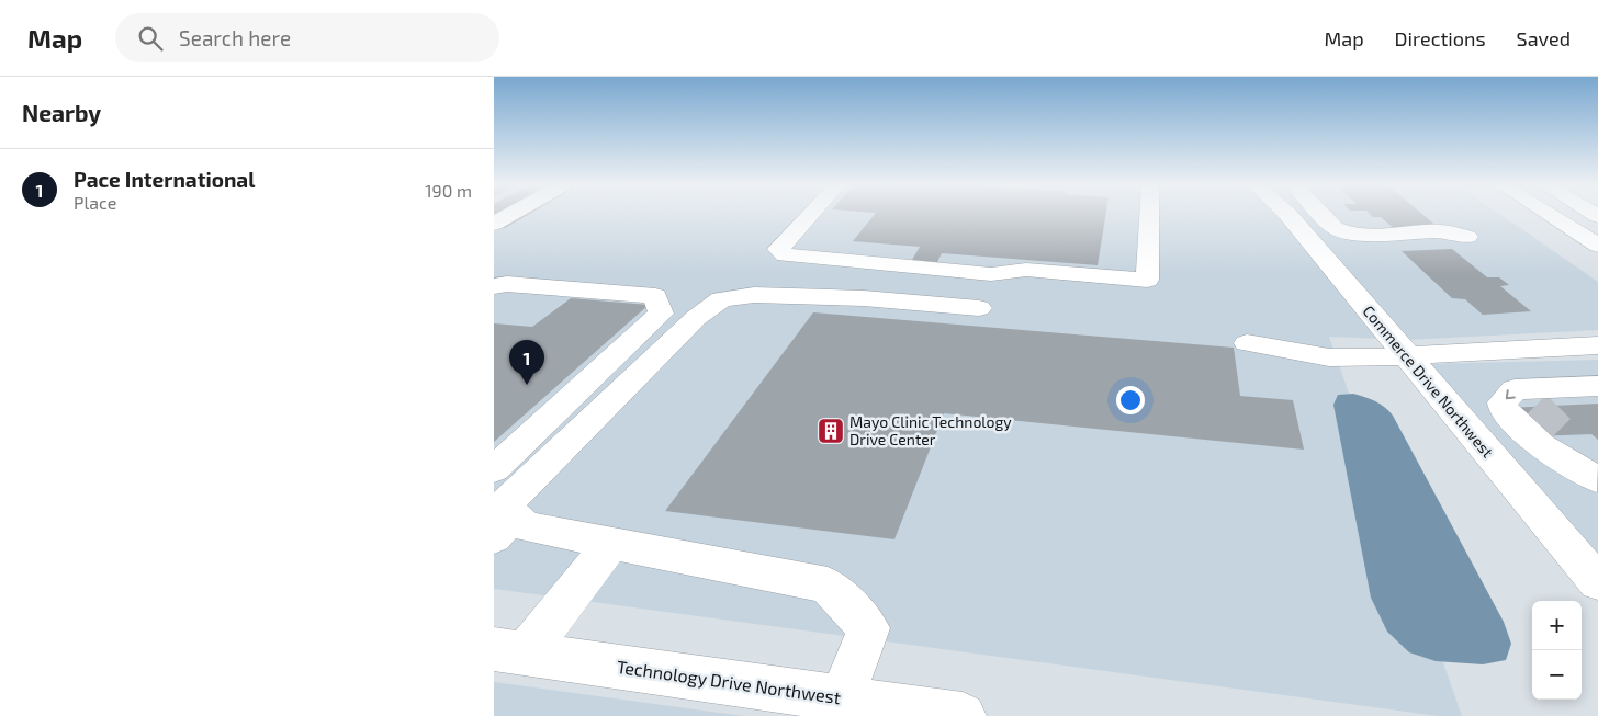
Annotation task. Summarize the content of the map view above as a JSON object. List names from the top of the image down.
{
  "streets": {
    "street": ["Commerce Drive Northwest", "Technology Drive Northwest"]
  },
  "places": {
    "building": ["Mayo Clinic Technology Drive Center"]
  },
  "page": {
    "header": "Map",
    "search": "Search here",
    "nav": ["Map", "Directions", "Saved"],
    "heading": "Nearby",
    "list": [
      {
        "mark": "1",
        "name": "Pace International",
        "note": "Place",
        "value": "190 m"
      }
    ],
    "pins": "1",
    "map_buttons": ["+", "−"]
  }
}
